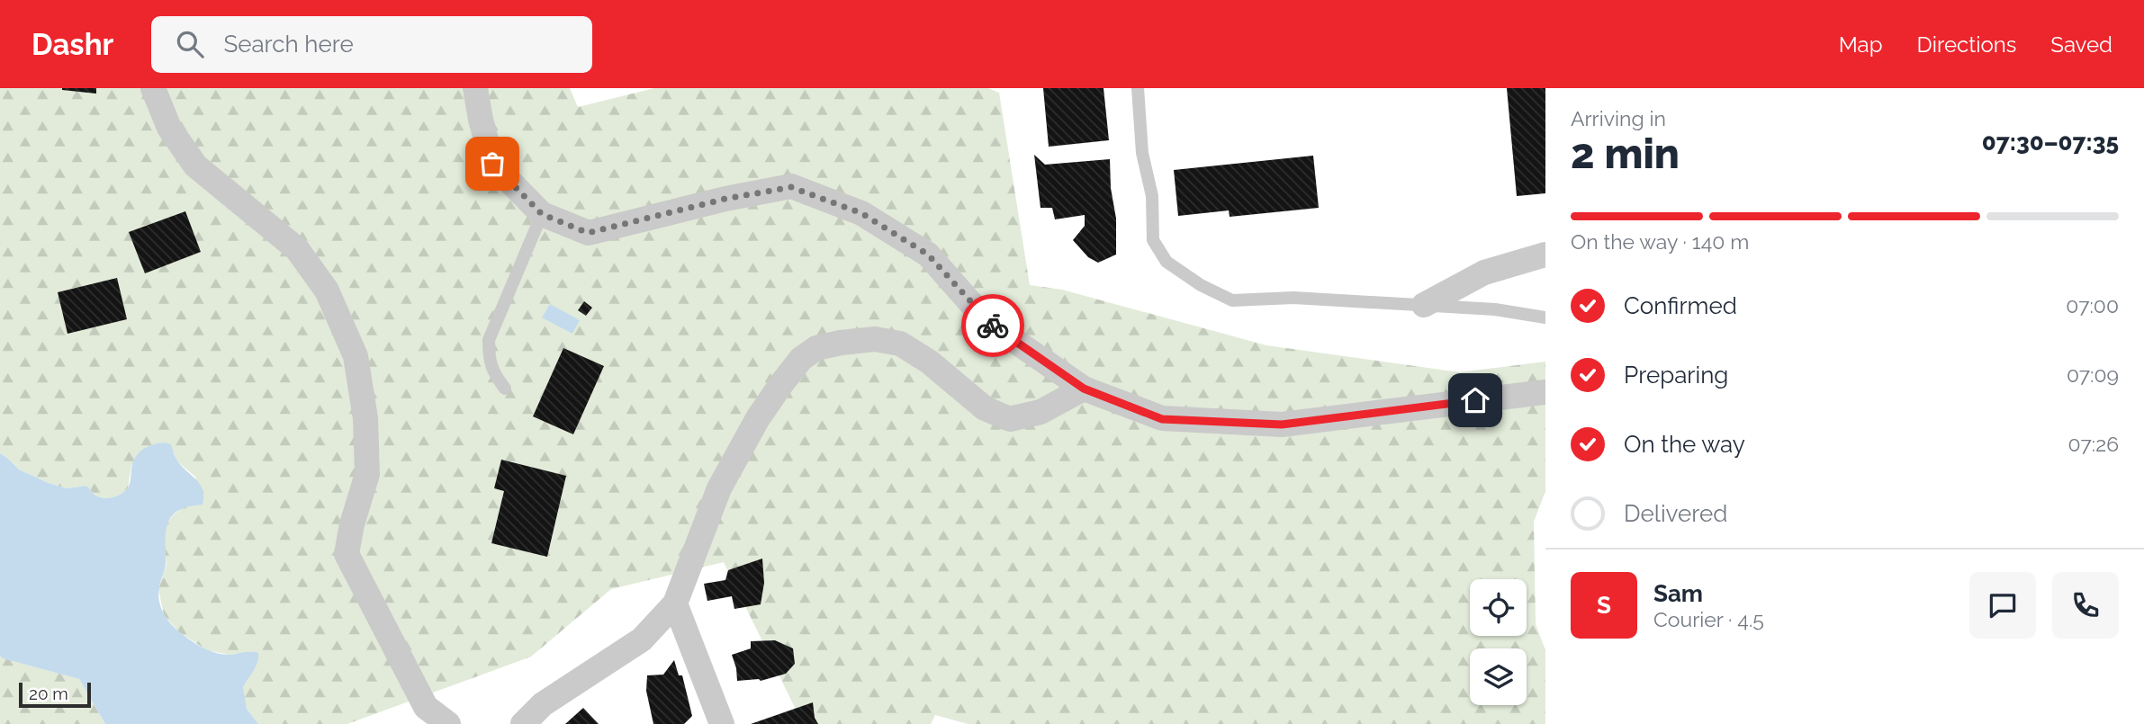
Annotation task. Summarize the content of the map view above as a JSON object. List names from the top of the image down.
{
  "scale_bar": "20 m",
  "page": {
    "header": "Dashr",
    "search": "Search here",
    "nav": ["Map", "Directions", "Saved"],
    "heading": ["2 min", "Arriving in", "07:30–07:35"],
    "panel": ["Sam", "Courier · 4.5"],
    "bar": "On the way · 140 m",
    "list": [
      ["Confirmed", "07:00"],
      ["Preparing", "07:09"],
      ["On the way", "07:26"],
      "Delivered"
    ],
    "round": "S",
    "scale": "20 m"
  }
}
